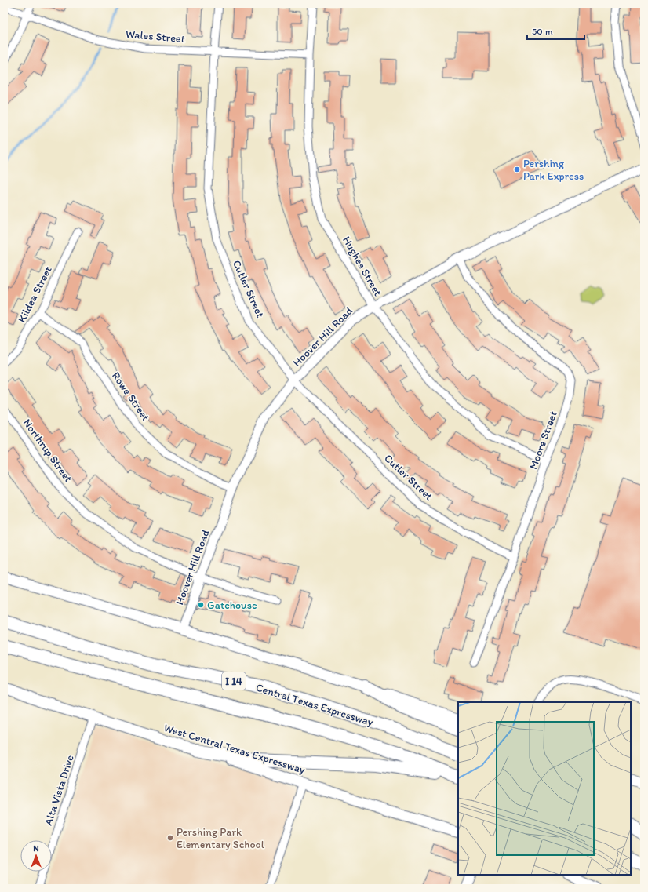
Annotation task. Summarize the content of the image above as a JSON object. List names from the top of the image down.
{
  "streets": {
    "highway": ["I 14", "Central Texas Expressway"],
    "main road": ["West Central Texas Expressway"],
    "street": [
      "Wales Street",
      "Hughes Street",
      "Cutler Street",
      "Kildea Street",
      "Hoover Hill Road",
      "Rowe Street",
      "Moore Street",
      "Northrup Street",
      "Alta Vista Drive"
    ]
  },
  "crossings": [
    ["Wales Street", "Hughes Street"],
    ["Wales Street", "Cutler Street"],
    ["Hughes Street", "Hoover Hill Road"],
    ["Hughes Street", "Moore Street"],
    ["Cutler Street", "Hoover Hill Road"],
    ["Cutler Street", "Moore Street"],
    ["Kildea Street", "Rowe Street"],
    ["Hoover Hill Road", "Rowe Street"],
    ["Hoover Hill Road", "Moore Street"],
    ["Hoover Hill Road", "Northrup Street"],
    ["West Central Texas Expressway", "Alta Vista Drive"]
  ],
  "places": ["Pershing Park Express", "Gatehouse", "Pershing Park Elementary School"],
  "scale_bar": "50 m",
  "north": "top"
}
